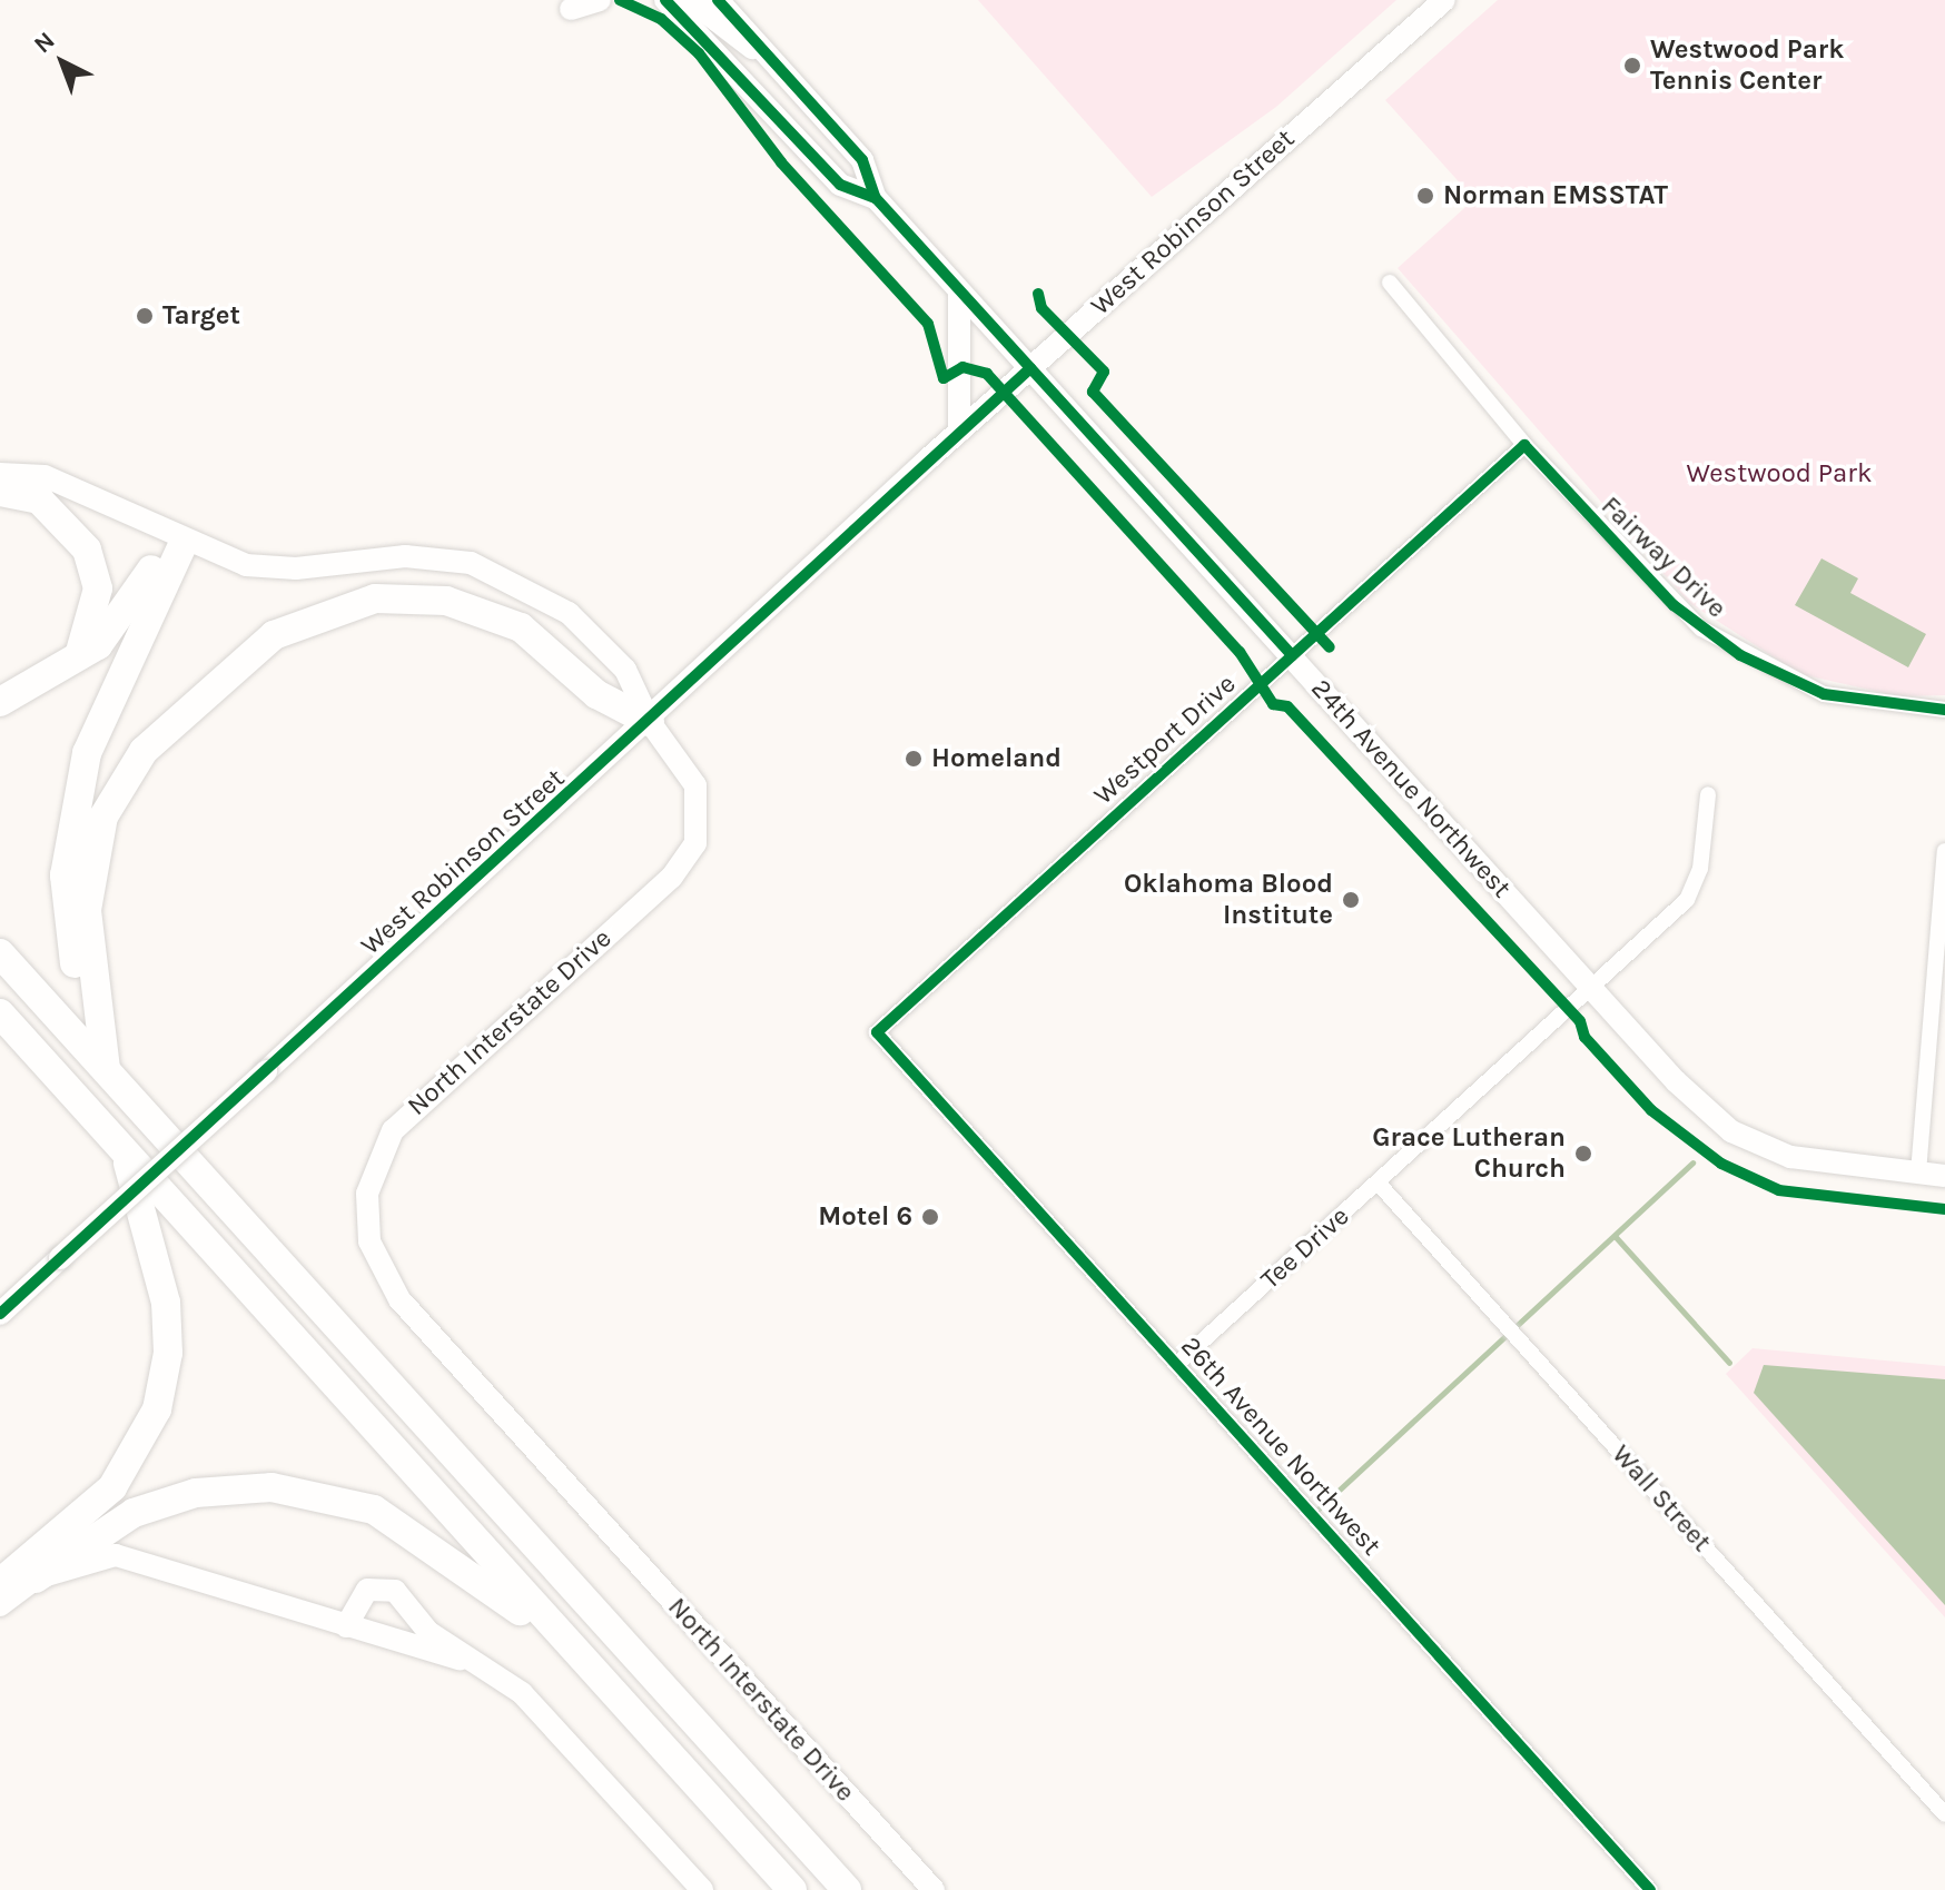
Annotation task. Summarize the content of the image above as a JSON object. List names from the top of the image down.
{
  "streets": {
    "main road": ["West Robinson Street", "24th Avenue Northwest", "North Interstate Drive"],
    "street": [
      "Fairway Drive",
      "Westport Drive",
      "Tee Drive",
      "26th Avenue Northwest",
      "Wall Street"
    ]
  },
  "crossings": [
    ["West Robinson Street", "24th Avenue Northwest"],
    ["West Robinson Street", "North Interstate Drive"],
    ["Fairway Drive", "Westport Drive"],
    ["Westport Drive", "24th Avenue Northwest"],
    ["Westport Drive", "26th Avenue Northwest"],
    ["24th Avenue Northwest", "Tee Drive"],
    ["Tee Drive", "26th Avenue Northwest"],
    ["Tee Drive", "Wall Street"]
  ],
  "parks": ["Westwood Park"],
  "places": [
    "Westwood Park Tennis Center",
    "Norman EMSSTAT",
    "Target",
    "Homeland",
    "Oklahoma Blood Institute",
    "Grace Lutheran Church",
    "Motel 6"
  ],
  "north": "top left"
}
